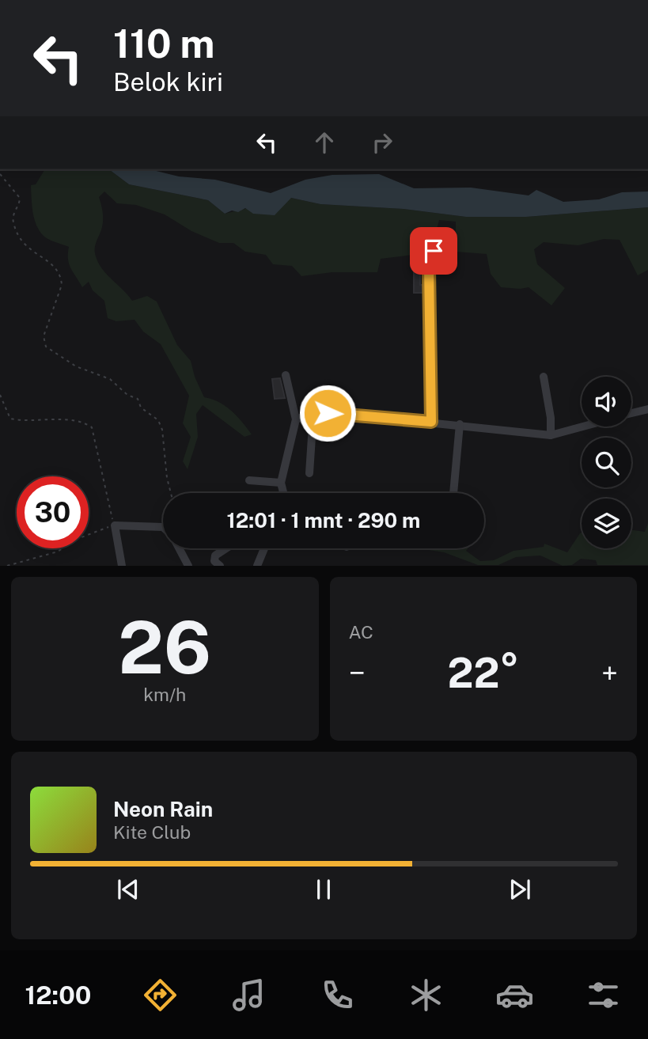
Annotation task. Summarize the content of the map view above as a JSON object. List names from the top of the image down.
{
  "page": {
    "turn": ["110 m", "Belok kiri"],
    "limit": "30",
    "trip": "12:01 · 1 mnt · 290 m",
    "tile": [
      ["26", "km/h"],
      "AC"
    ],
    "heat": ["−", "22°", "+"],
    "song": ["Neon Rain", "Kite Club"],
    "tabs": "12:00"
  }
}
